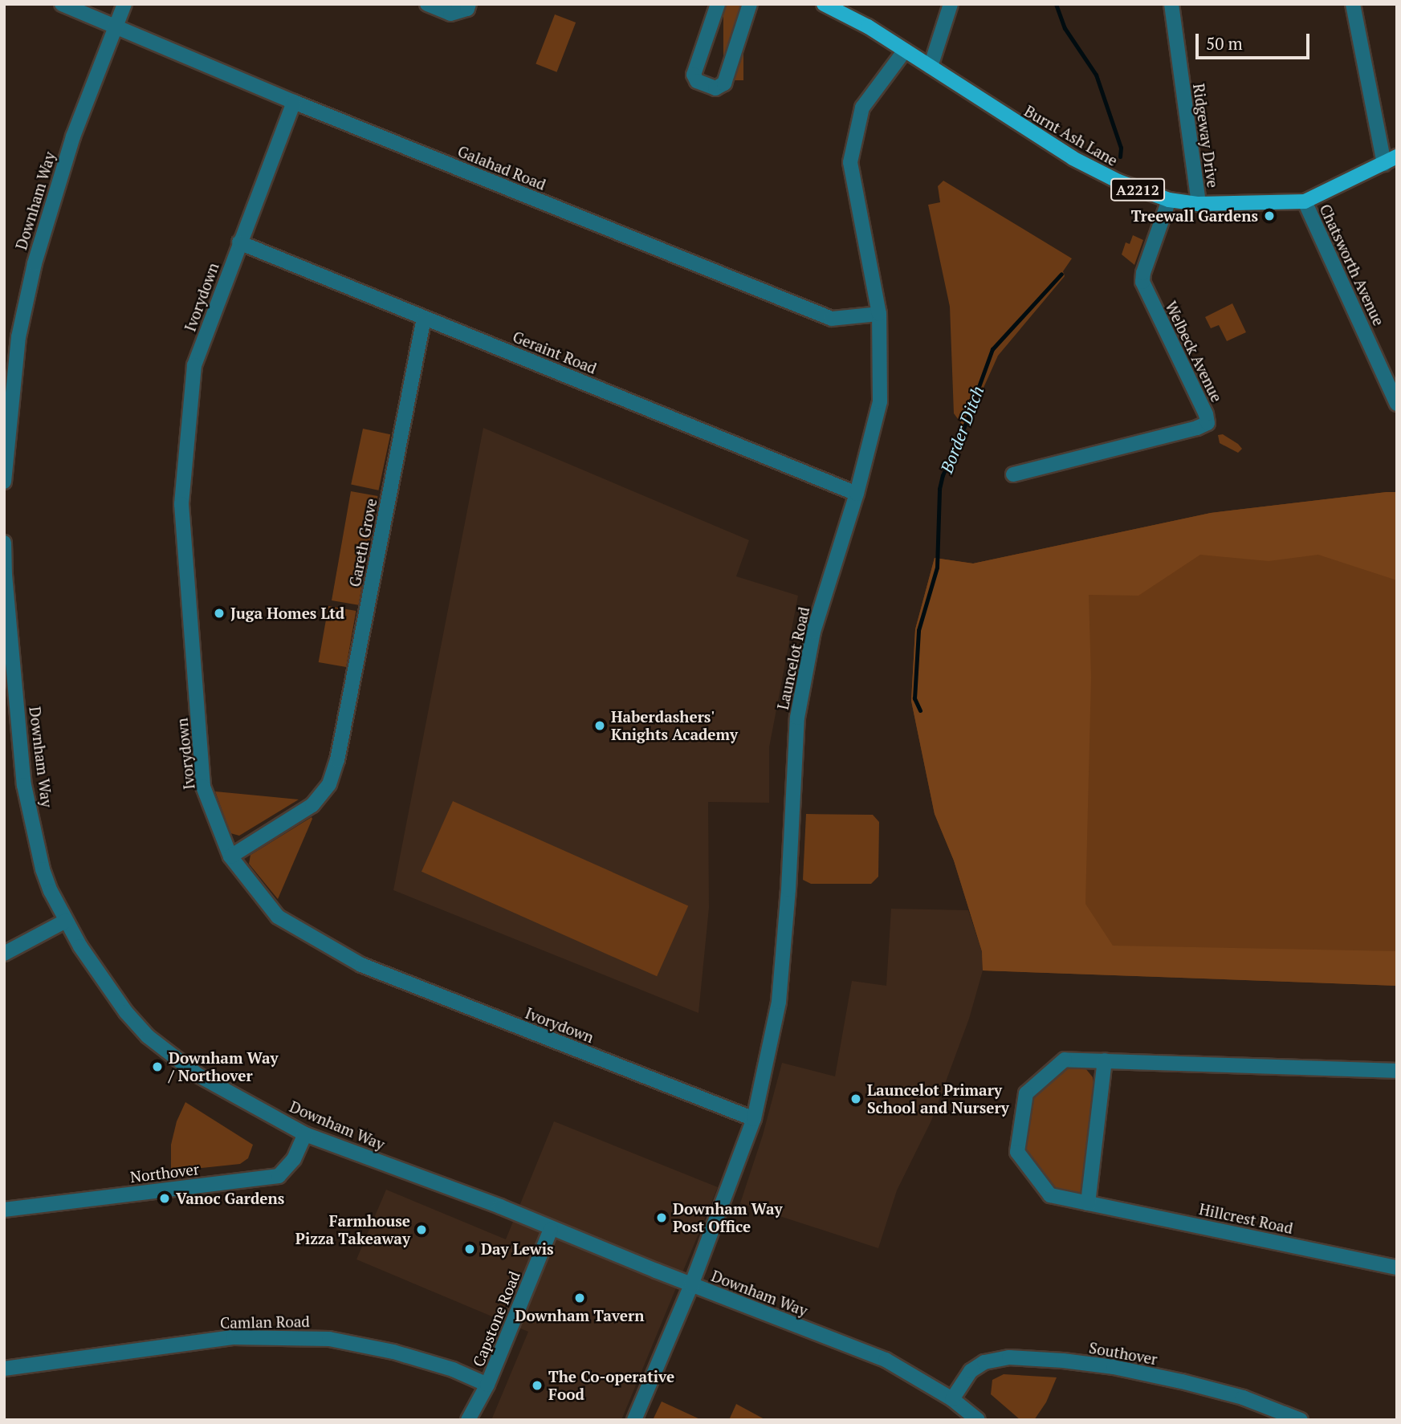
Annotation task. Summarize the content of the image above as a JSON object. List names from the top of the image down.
{
  "streets": {
    "main road": ["Burnt Ash Lane", "A2212"],
    "street": [
      "Ridgeway Drive",
      "Galahad Road",
      "Downham Way",
      "Chatsworth Avenue",
      "Ivorydown",
      "Welbeck Avenue",
      "Geraint Road",
      "Gareth Grove",
      "Launcelot Road",
      "Northover",
      "Hillcrest Road",
      "Capstone Road",
      "Camlan Road",
      "Southover"
    ]
  },
  "crossings": [
    ["Burnt Ash Lane", "Ridgeway Drive"],
    ["Burnt Ash Lane", "A2212"],
    ["Burnt Ash Lane", "Chatsworth Avenue"],
    ["Burnt Ash Lane", "Welbeck Avenue"],
    ["Burnt Ash Lane", "Launcelot Road"],
    ["Galahad Road", "Downham Way"],
    ["Galahad Road", "Ivorydown"],
    ["Galahad Road", "Launcelot Road"],
    ["A2212", "Launcelot Road"],
    ["Downham Way", "Launcelot Road"],
    ["Downham Way", "Northover"],
    ["Downham Way", "Capstone Road"],
    ["Downham Way", "Southover"],
    ["Ivorydown", "Geraint Road"],
    ["Ivorydown", "Gareth Grove"],
    ["Ivorydown", "Launcelot Road"],
    ["Geraint Road", "Gareth Grove"],
    ["Geraint Road", "Launcelot Road"],
    ["Capstone Road", "Camlan Road"]
  ],
  "water": ["Border Ditch"],
  "places": [
    "Treewall Gardens",
    "Juga Homes Ltd",
    "Haberdashers' Knights Academy",
    "Downham Way / Northover",
    "Launcelot Primary School and Nursery",
    "Vanoc Gardens",
    "Downham Way Post Office",
    "Farmhouse Pizza Takeaway",
    "Day Lewis",
    "Downham Tavern",
    "The Co-operative Food"
  ],
  "scale_bar": "50 m"
}
